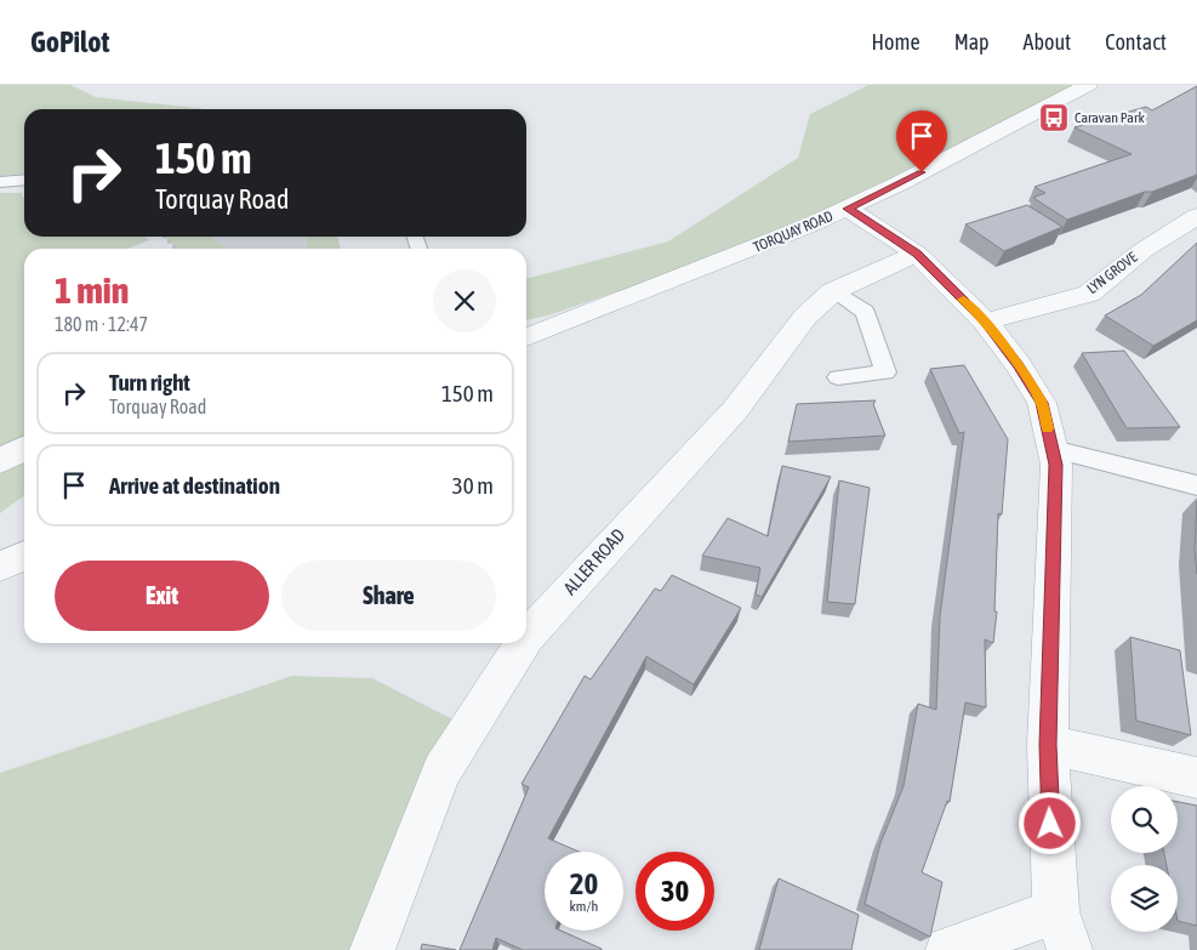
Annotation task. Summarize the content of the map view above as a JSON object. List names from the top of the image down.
{
  "streets": {
    "street": ["TORQUAY ROAD", "LYN GROVE", "ALLER ROAD"]
  },
  "places": {
    "bus stop": ["Caravan Park"]
  },
  "page": {
    "header": "GoPilot",
    "nav": [
      "Home",
      "Map",
      "About",
      "Contact"
    ],
    "turn": ["150 m", "Torquay Road"],
    "heading": ["1 min", "180 m · 12:47"],
    "list": [
      {
        "name": "Turn right",
        "note": "Torquay Road",
        "value": "150 m"
      },
      {
        "name": "Arrive at destination",
        "value": "30 m"
      }
    ],
    "buttons": ["Exit", "Share"],
    "speed": "20 km/h",
    "limit": "30"
  }
}
